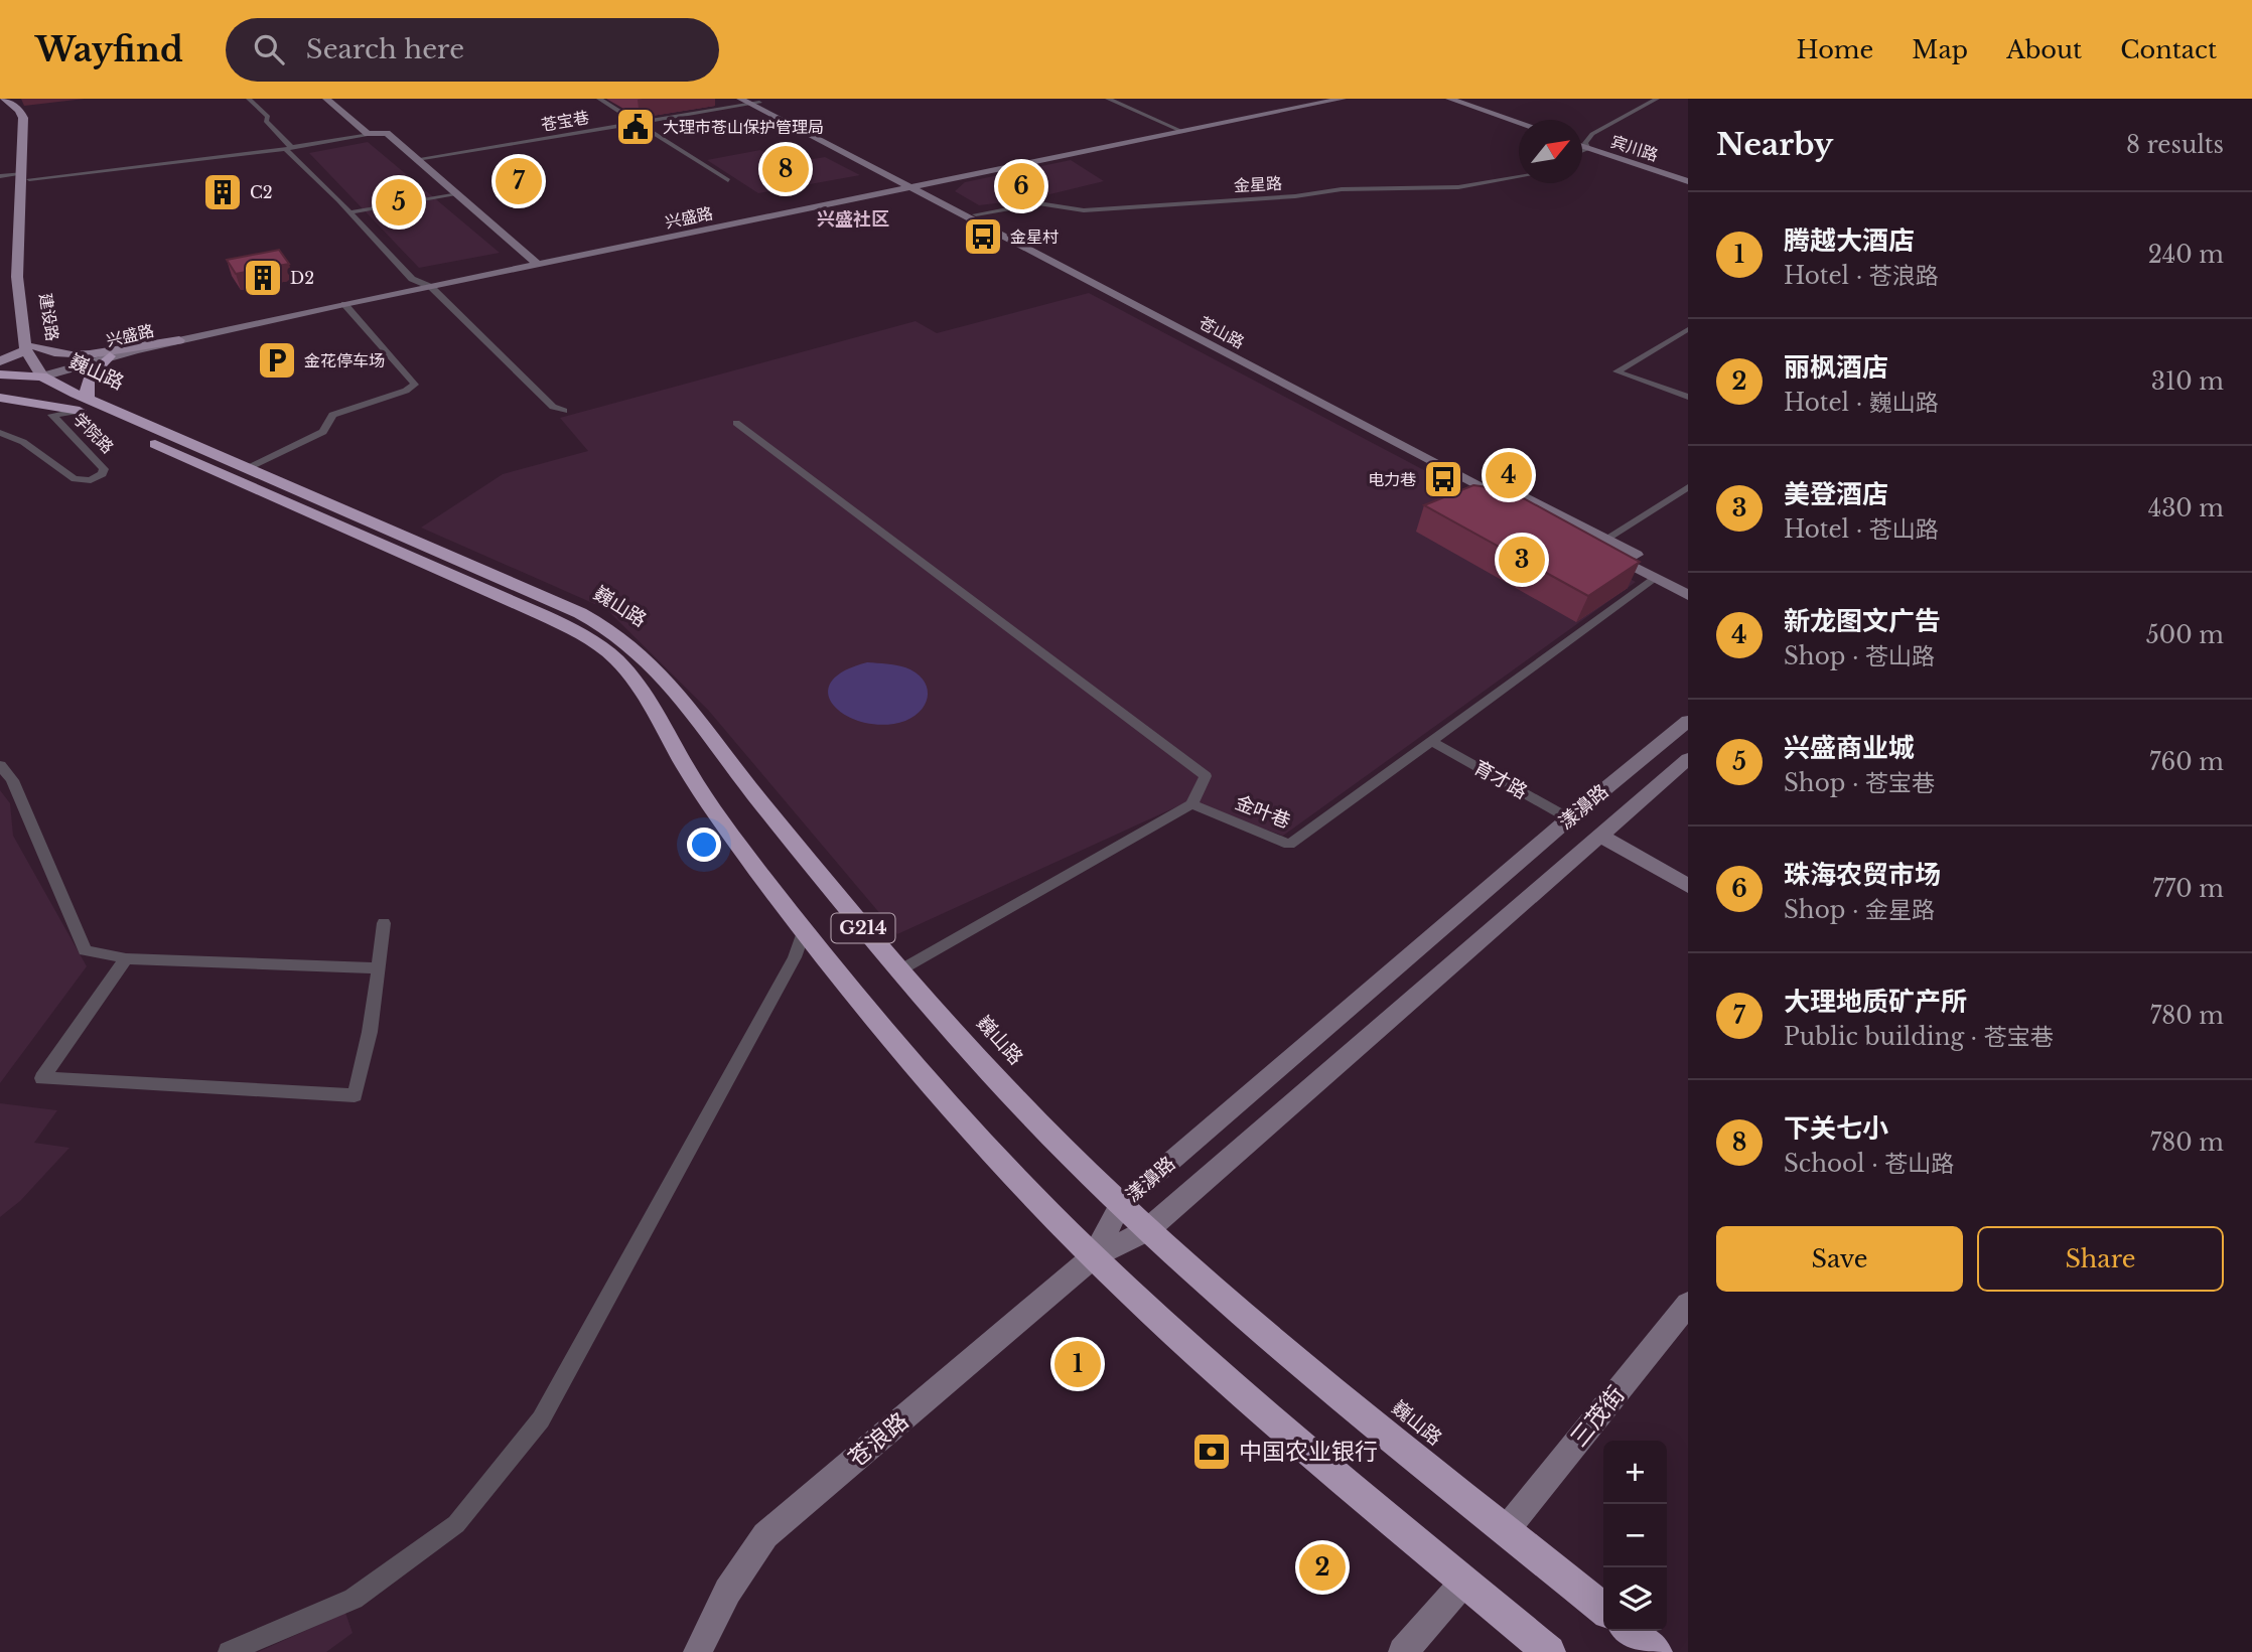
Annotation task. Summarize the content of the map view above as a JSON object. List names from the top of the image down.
{
  "streets": {
    "highway": ["巍山路", "G214"],
    "main road": [
      "宾川路",
      "兴盛路",
      "建设路",
      "苍山路",
      "漾濞路",
      "三茂街",
      "苍浪路"
    ],
    "street": [
      "苍宝巷",
      "金星路",
      "学院路",
      "育才路",
      "金叶巷"
    ]
  },
  "crossings": [
    ["苍宝巷", "苍山路"],
    ["金星路", "苍山路"],
    ["兴盛路", "建设路"],
    ["兴盛路", "苍山路"],
    ["兴盛路", "巍山路"],
    ["兴盛路", "G214"],
    ["建设路", "巍山路"],
    ["建设路", "G214"],
    ["苍山路", "金叶巷"],
    ["巍山路", "学院路"],
    ["巍山路", "漾濞路"],
    ["巍山路", "G214"],
    ["巍山路", "三茂街"],
    ["巍山路", "苍浪路"],
    ["育才路", "漾濞路"],
    ["育才路", "金叶巷"],
    ["漾濞路", "苍浪路"]
  ],
  "districts": ["兴盛社区"],
  "places": {
    "public building": ["大理市苍山保护管理局"],
    "building": ["C2", "D2"],
    "bus stop": ["金星村", "电力巷"],
    "parking": ["金花停车场"],
    "bank": ["中国农业银行"]
  },
  "north": "top right",
  "page": {
    "header": "Wayfind",
    "search": "Search here",
    "nav": [
      "Home",
      "Map",
      "About",
      "Contact"
    ],
    "heading": ["Nearby", "8 results"],
    "pins": [
      "8",
      "7",
      "6",
      "5",
      "4",
      "3",
      "1",
      "2"
    ],
    "list": [
      {
        "mark": "1",
        "name": "腾越大酒店",
        "note": "Hotel · 苍浪路",
        "value": "240 m"
      },
      {
        "mark": "2",
        "name": "丽枫酒店",
        "note": "Hotel · 巍山路",
        "value": "310 m"
      },
      {
        "mark": "3",
        "name": "美登酒店",
        "note": "Hotel · 苍山路",
        "value": "430 m"
      },
      {
        "mark": "4",
        "name": "新龙图文广告",
        "note": "Shop · 苍山路",
        "value": "500 m"
      },
      {
        "mark": "5",
        "name": "兴盛商业城",
        "note": "Shop · 苍宝巷",
        "value": "760 m"
      },
      {
        "mark": "6",
        "name": "珠海农贸市场",
        "note": "Shop · 金星路",
        "value": "770 m"
      },
      {
        "mark": "7",
        "name": "大理地质矿产所",
        "note": "Public building · 苍宝巷",
        "value": "780 m"
      },
      {
        "mark": "8",
        "name": "下关七小",
        "note": "School · 苍山路",
        "value": "780 m"
      }
    ],
    "buttons": ["Save", "Share"],
    "map_buttons": ["+", "−"]
  }
}
